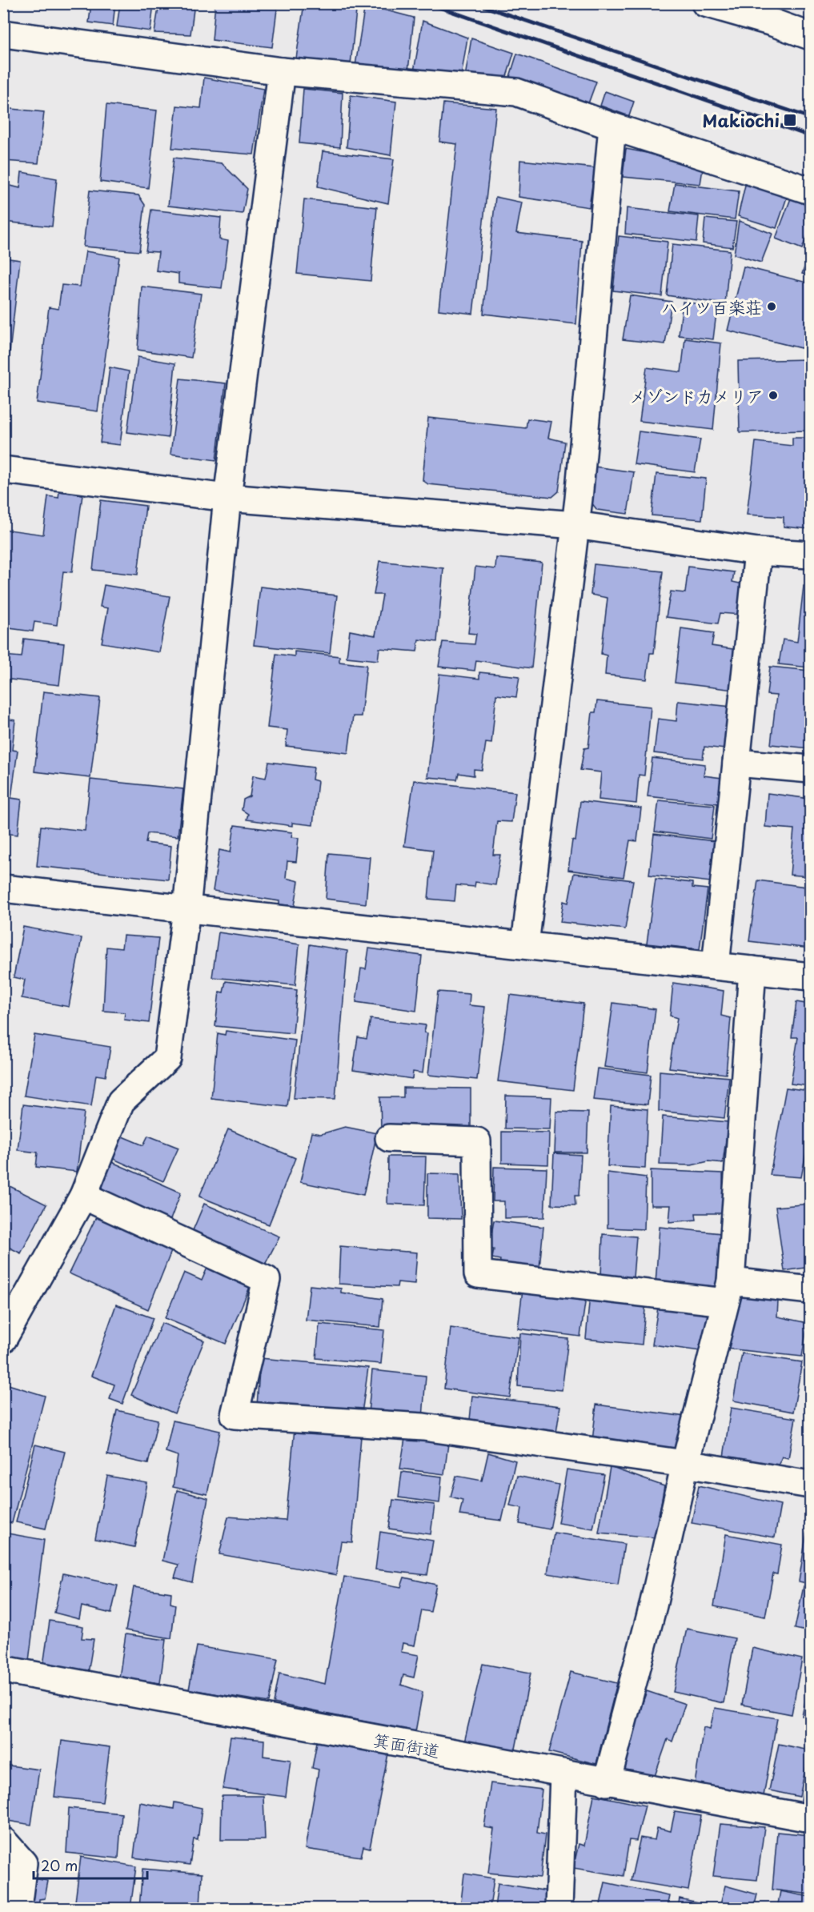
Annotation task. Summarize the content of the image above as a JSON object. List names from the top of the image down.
{
  "streets": {
    "street": ["箕面街道"]
  },
  "places": {
    "transit": ["Makiochi"],
    "other": ["ハイツ百楽荘", "メゾンドカメリア"]
  },
  "scale_bar": "20 m"
}
